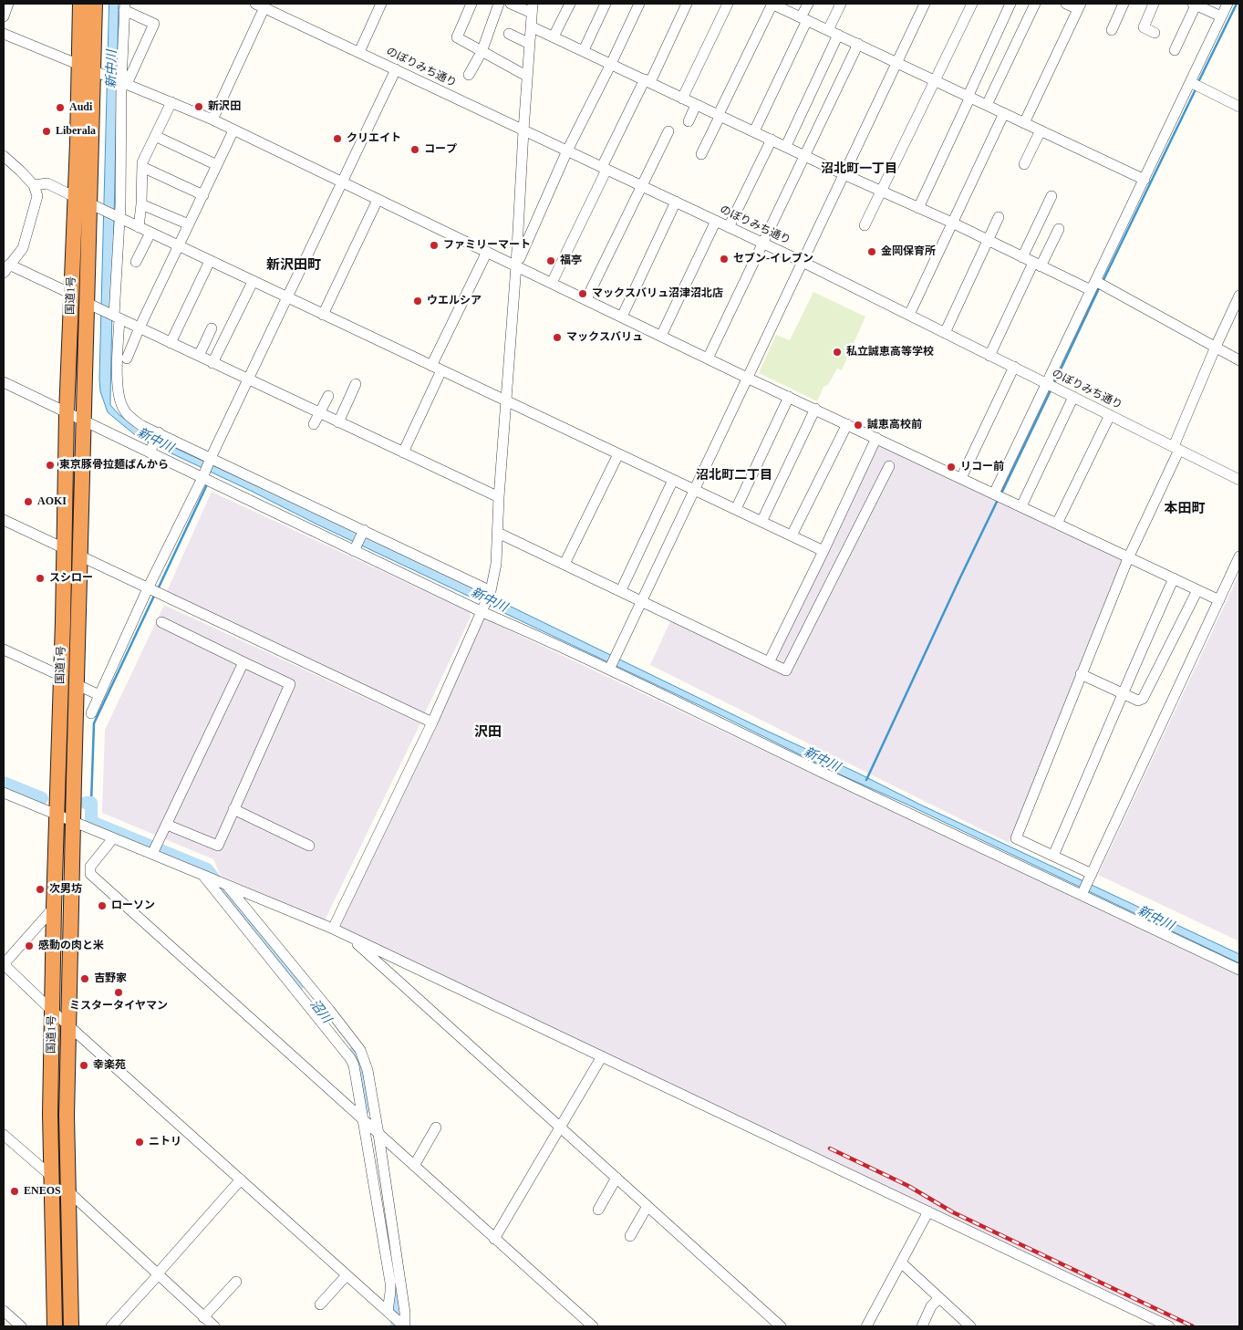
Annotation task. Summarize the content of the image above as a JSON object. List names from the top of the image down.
{
  "streets": {
    "highway": ["国道1号"],
    "street": ["のぼりみち通り"]
  },
  "districts": [
    "沼北町一丁目",
    "新沢田町",
    "沼北町二丁目",
    "本田町",
    "沢田"
  ],
  "water": ["新中川", "沼川"],
  "places": [
    "新沢田",
    "Audi",
    "Liberala",
    "クリエイト",
    "コープ",
    "ファミリーマート",
    "金岡保育所",
    "セブン-イレブン",
    "福亭",
    "マックスバリュ沼津沼北店",
    "ウエルシア",
    "マックスバリュ",
    "私立誠恵高等学校",
    "誠恵高校前",
    "東京豚骨拉麺ばんから",
    "リコー前",
    "AOKI",
    "スシロー",
    "次男坊",
    "ローソン",
    "感動の肉と米",
    "吉野家",
    "ミスタータイヤマン",
    "幸楽苑",
    "ニトリ",
    "ENEOS"
  ]
}
